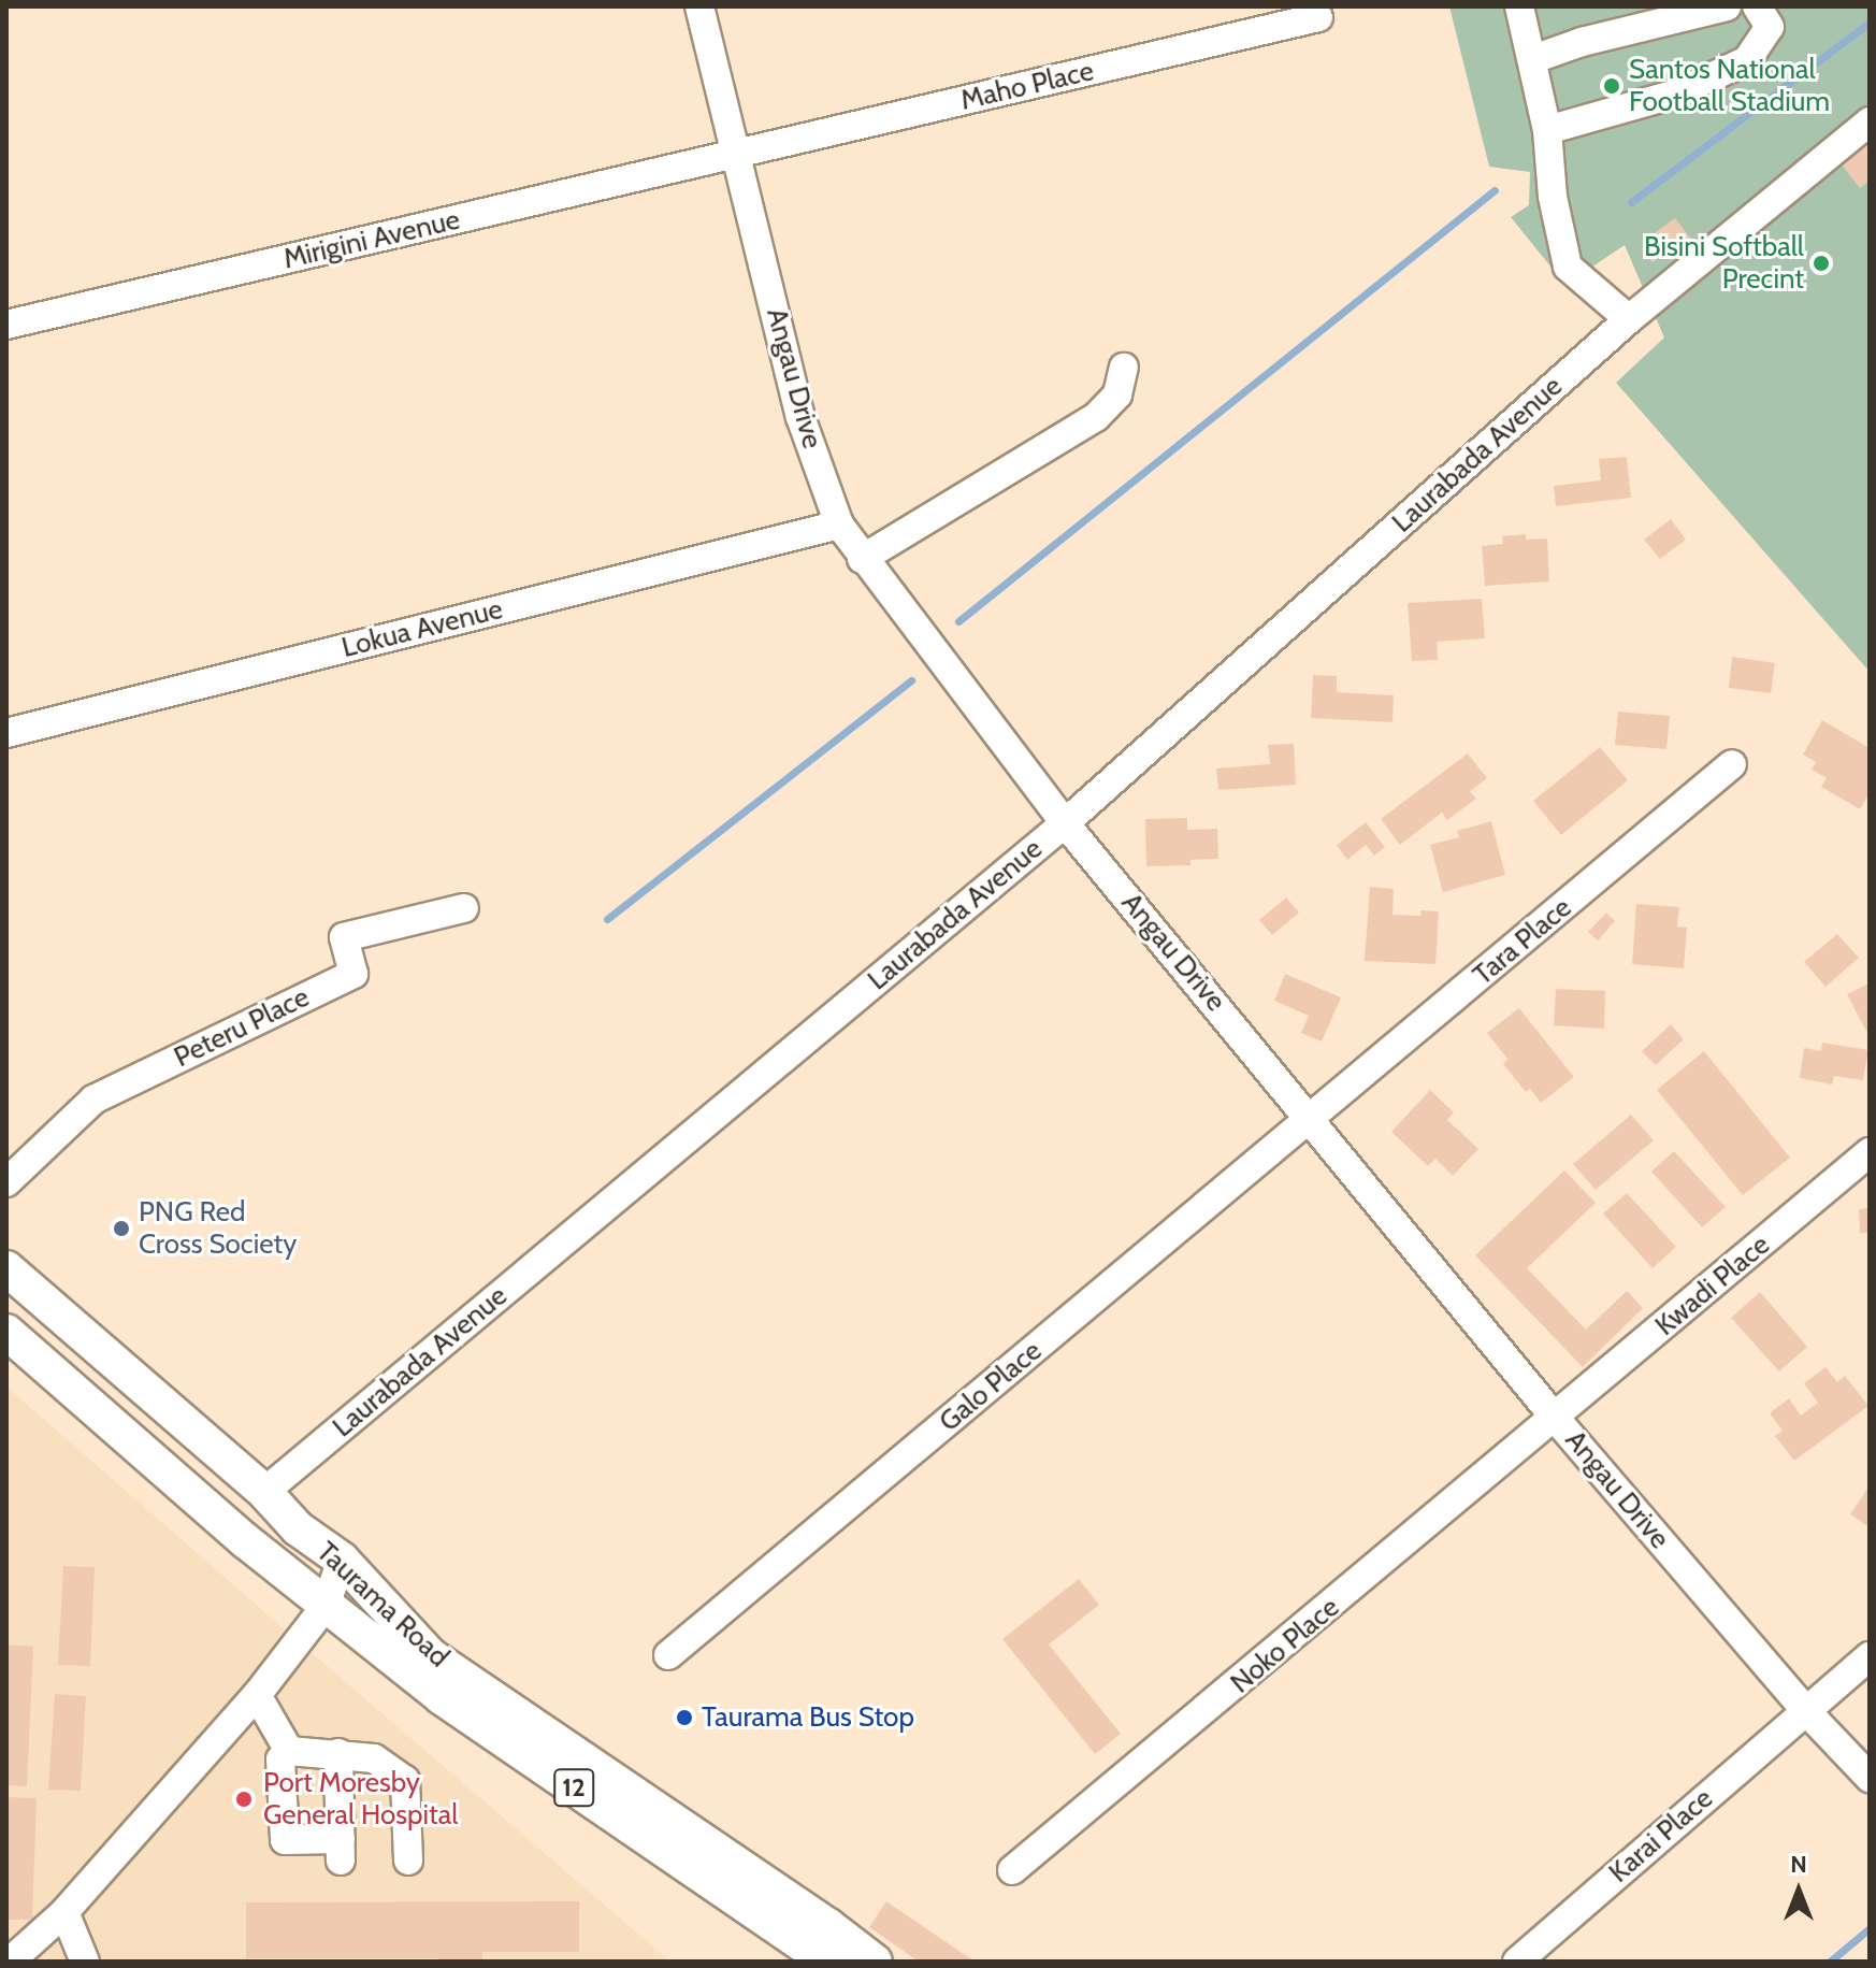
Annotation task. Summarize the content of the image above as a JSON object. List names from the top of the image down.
{
  "streets": {
    "main road": ["Taurama Road", "12"],
    "street": [
      "Maho Place",
      "Mirigini Avenue",
      "Angau Drive",
      "Laurabada Avenue",
      "Lokua Avenue",
      "Tara Place",
      "Peteru Place",
      "Kwadi Place",
      "Galo Place",
      "Noko Place",
      "Karai Place"
    ]
  },
  "crossings": [
    ["Maho Place", "Mirigini Avenue"],
    ["Maho Place", "Angau Drive"],
    ["Mirigini Avenue", "Angau Drive"],
    ["Angau Drive", "Laurabada Avenue"],
    ["Angau Drive", "Lokua Avenue"],
    ["Angau Drive", "Tara Place"],
    ["Angau Drive", "Kwadi Place"],
    ["Angau Drive", "Galo Place"],
    ["Angau Drive", "Noko Place"],
    ["Angau Drive", "Karai Place"],
    ["Laurabada Avenue", "Taurama Road"],
    ["Tara Place", "Galo Place"],
    ["Kwadi Place", "Noko Place"]
  ],
  "places": [
    "Santos National Football Stadium",
    "Bisini Softball Precint",
    "PNG Red Cross Society",
    "Taurama Bus Stop",
    "Port Moresby General Hospital"
  ],
  "north": "top"
}
